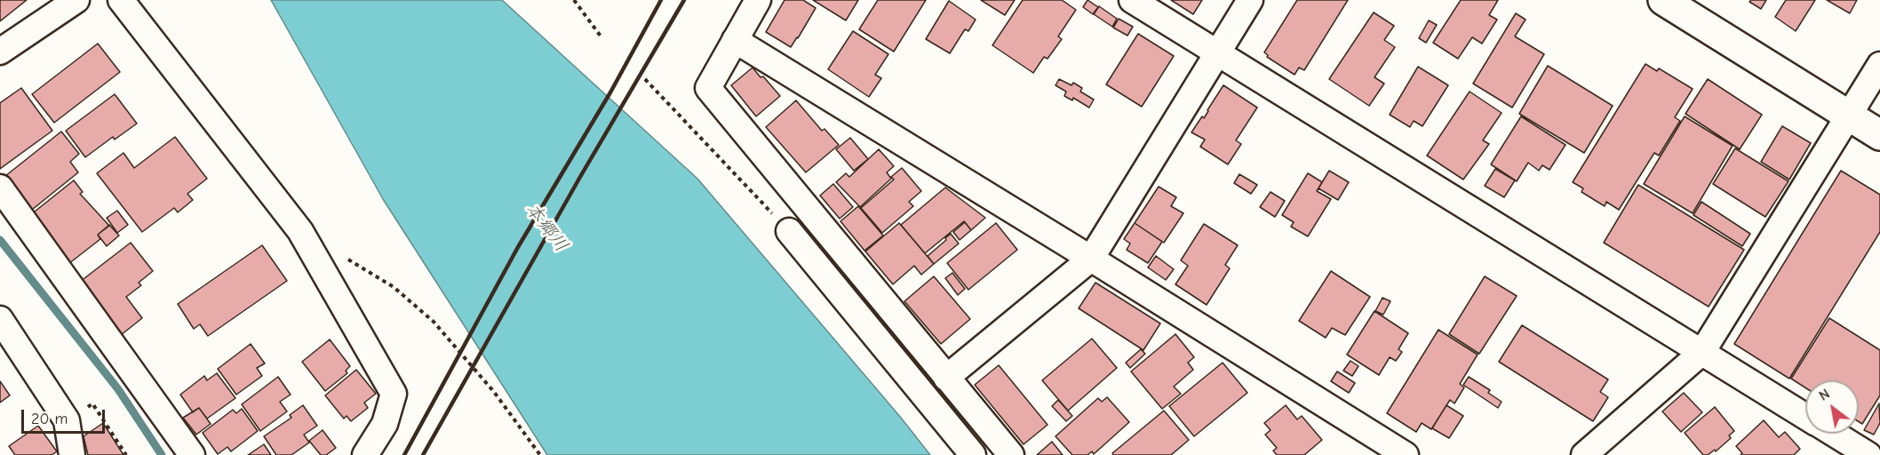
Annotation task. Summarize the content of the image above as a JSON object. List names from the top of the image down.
{
  "water": ["本郷川"],
  "scale_bar": "20 m",
  "north": "top left"
}
